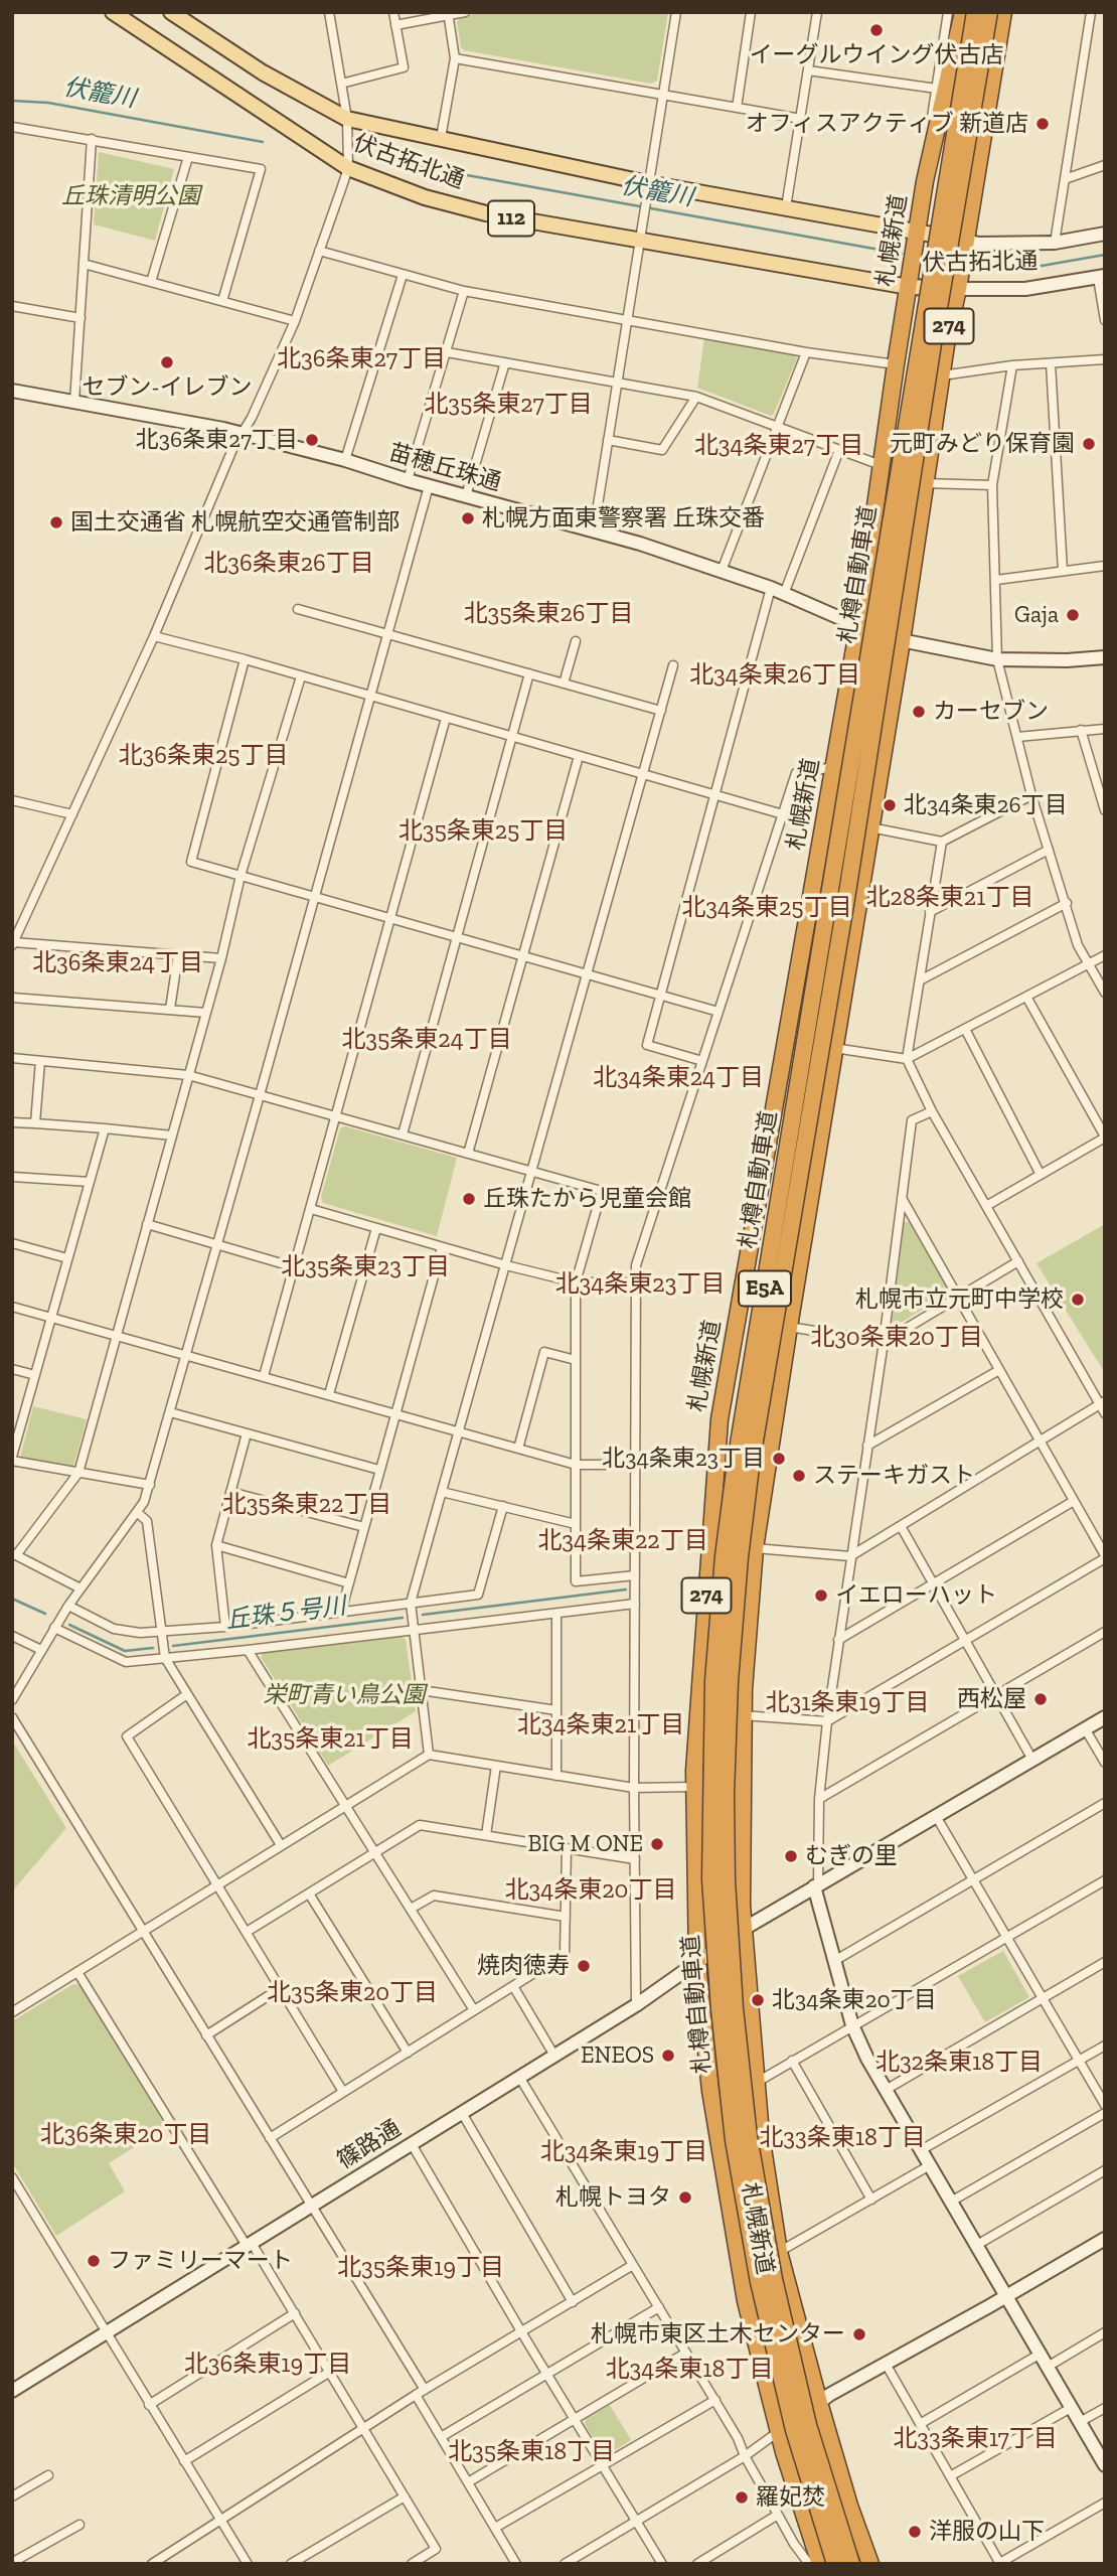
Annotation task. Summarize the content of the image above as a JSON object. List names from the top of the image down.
{
  "streets": {
    "highway": [
      "札幌新道",
      "274",
      "札樽自動車道",
      "E5A"
    ],
    "main road": ["伏古拓北通", "112"],
    "street": ["苗穂丘珠通", "篠路通"]
  },
  "crossings": [
    ["伏古拓北通", "札幌新道"],
    ["札幌新道", "苗穂丘珠通"],
    ["札幌新道", "篠路通"]
  ],
  "districts": [
    "北36条東27丁目",
    "北35条東27丁目",
    "北34条東27丁目",
    "北36条東26丁目",
    "北35条東26丁目",
    "北34条東26丁目",
    "北36条東25丁目",
    "北35条東25丁目",
    "北28条東21丁目",
    "北34条東25丁目",
    "北36条東24丁目",
    "北35条東24丁目",
    "北34条東24丁目",
    "北35条東23丁目",
    "北34条東23丁目",
    "北30条東20丁目",
    "北35条東22丁目",
    "北34条東22丁目",
    "北31条東19丁目",
    "北34条東21丁目",
    "北35条東21丁目",
    "北34条東20丁目",
    "北35条東20丁目",
    "北32条東18丁目",
    "北36条東20丁目",
    "北33条東18丁目",
    "北34条東19丁目",
    "北35条東19丁目",
    "北36条東19丁目",
    "北34条東18丁目",
    "北33条東17丁目",
    "北35条東18丁目"
  ],
  "water": ["伏籠川", "丘珠５号川"],
  "parks": ["丘珠清明公園", "栄町青い鳥公園"],
  "places": [
    "イーグルウイング伏古店",
    "オフィスアクティブ 新道店",
    "セブン-イレブン",
    "北36条東27丁目",
    "元町みどり保育園",
    "札幌方面東警察署 丘珠交番",
    "国土交通省 札幌航空交通管制部",
    "Gaja",
    "カーセブン",
    "北34条東26丁目",
    "丘珠たから児童会館",
    "札幌市立元町中学校",
    "北34条東23丁目",
    "ステーキガスト",
    "イエローハット",
    "西松屋",
    "BIG M ONE",
    "むぎの里",
    "焼肉徳寿",
    "北34条東20丁目",
    "ENEOS",
    "札幌トヨタ",
    "ファミリーマート",
    "札幌市東区土木センター",
    "羅妃焚",
    "洋服の山下"
  ]
}
